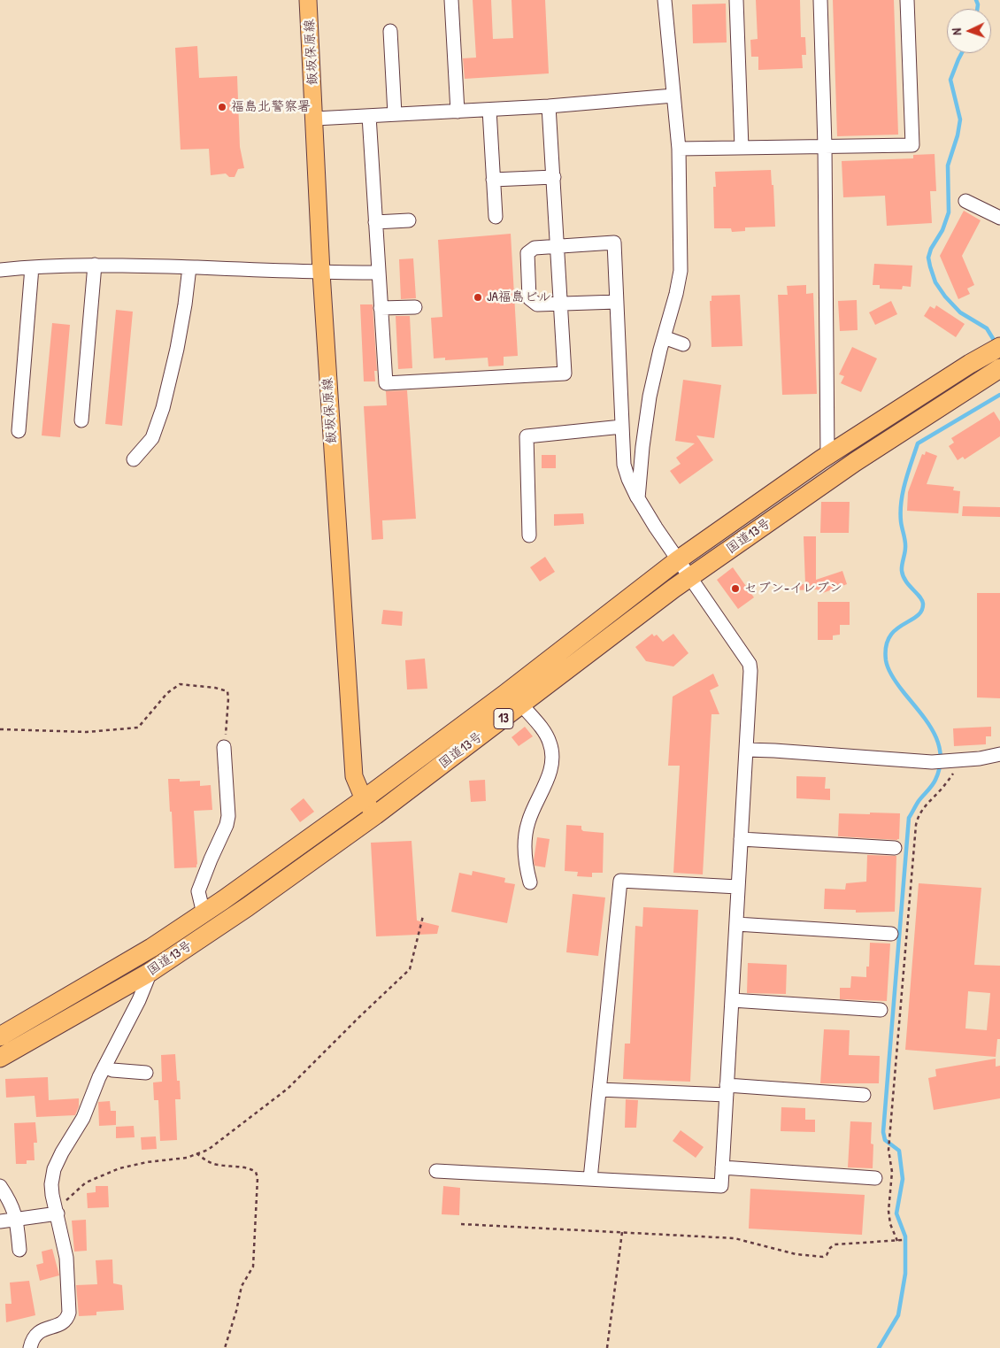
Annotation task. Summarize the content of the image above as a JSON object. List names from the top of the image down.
{
  "streets": {
    "highway": ["国道13号", "13"],
    "main road": ["飯坂保原線"]
  },
  "crossings": [
    ["飯坂保原線", "国道13号"]
  ],
  "places": ["福島北警察署", "JA福島ビル", "セブン-イレブン"],
  "north": "left"
}
